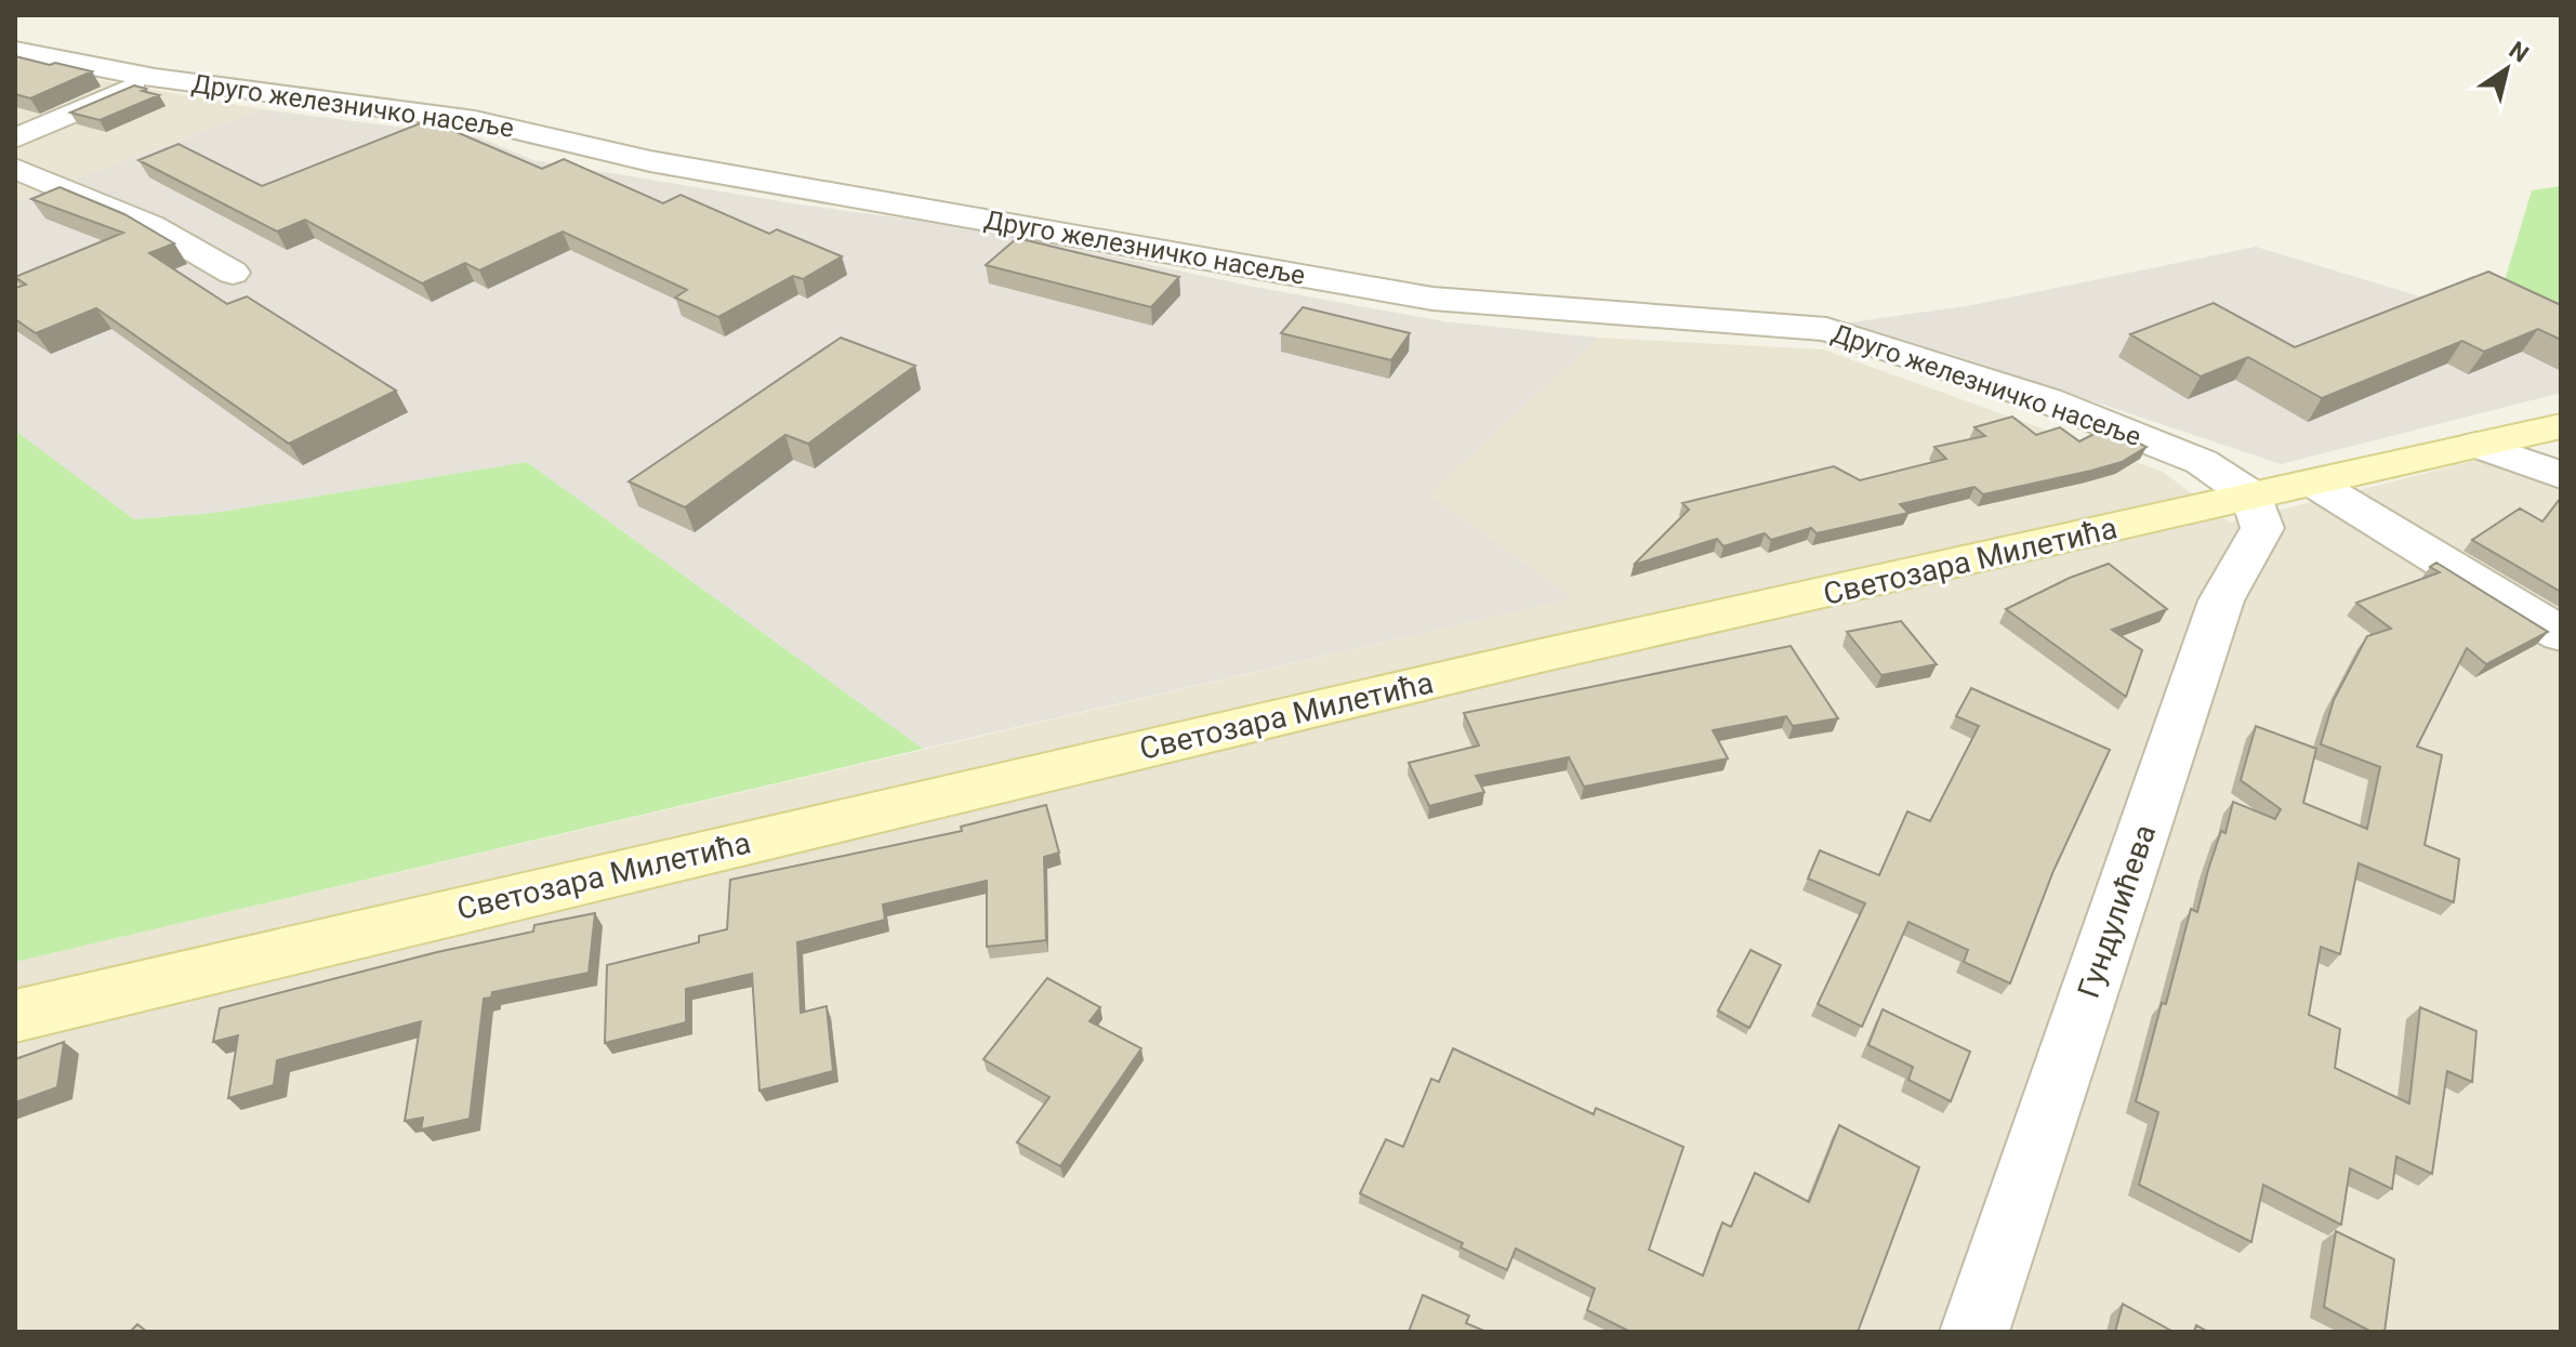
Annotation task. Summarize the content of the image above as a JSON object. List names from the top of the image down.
{
  "streets": {
    "main road": ["Светозара Милетића"],
    "street": ["Друго железничко насеље", "Гундулићева"]
  },
  "crossings": [
    ["Друго железничко насеље", "Светозара Милетића"],
    ["Друго железничко насеље", "Гундулићева"],
    ["Светозара Милетића", "Гундулићева"]
  ],
  "north": "top right"
}
